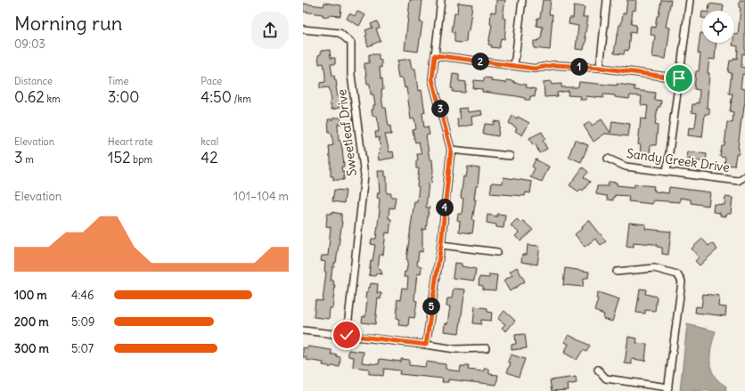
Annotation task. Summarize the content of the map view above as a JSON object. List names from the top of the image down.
{
  "streets": {
    "street": ["Sweetleaf Drive", "Sandy Creek Drive"]
  },
  "page": {
    "heading": ["Morning run", "09:03"],
    "pins": [
      "2",
      "1",
      "3",
      "4",
      "5"
    ],
    "stats": [
      ["Distance", "0.62 km"],
      ["Time", "3:00"],
      ["Pace", "4:50 /km"],
      ["Elevation", "3 m"],
      ["Heart rate", "152 bpm"],
      ["kcal", "42"]
    ],
    "chart": ["Elevation", "101–104 m"],
    "list": [
      {
        "name": "100 m",
        "note": "4:46"
      },
      {
        "name": "200 m",
        "note": "5:09"
      },
      {
        "name": "300 m",
        "note": "5:07"
      }
    ]
  }
}
